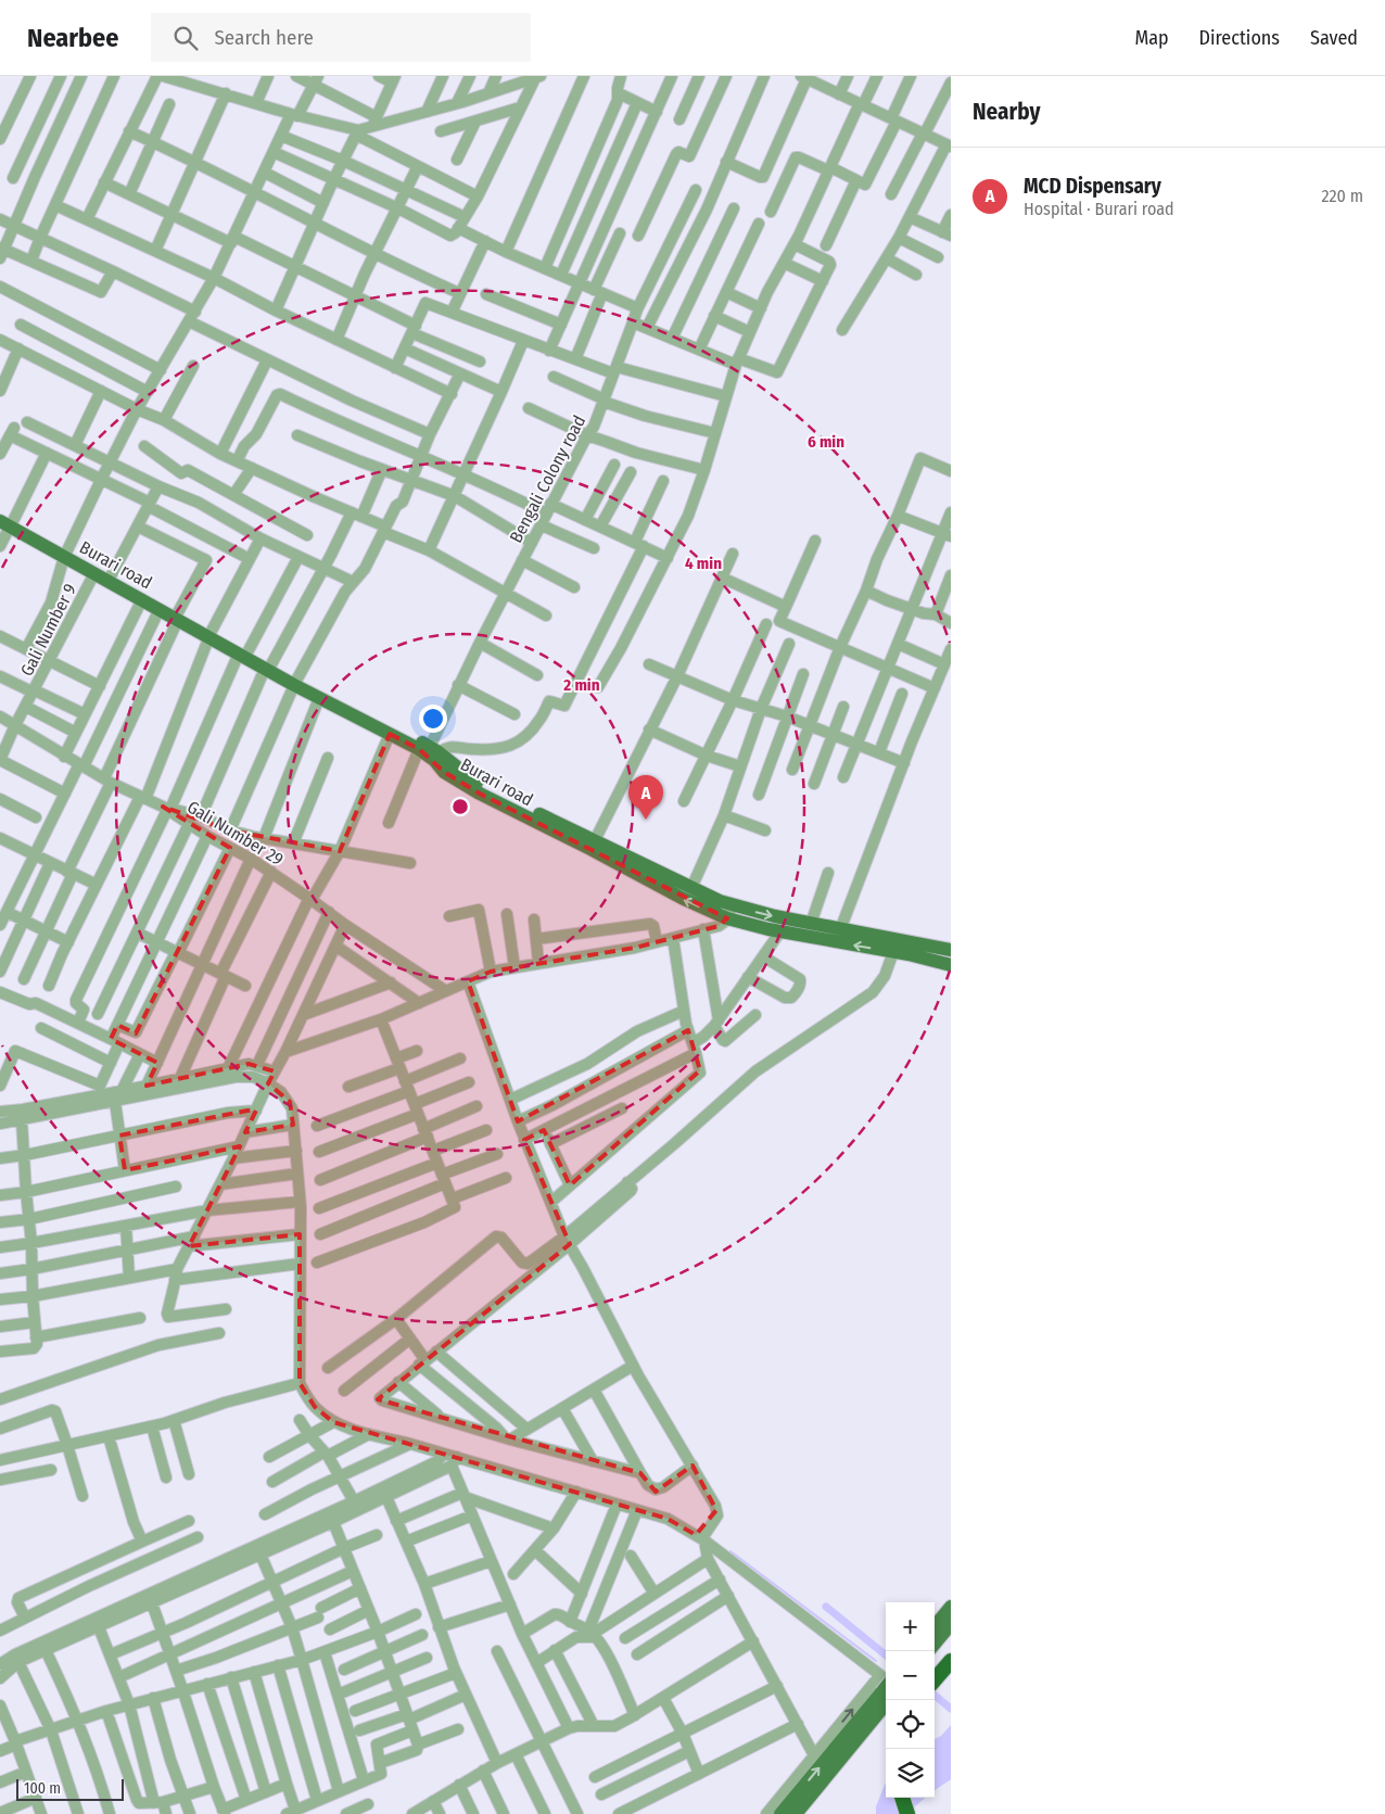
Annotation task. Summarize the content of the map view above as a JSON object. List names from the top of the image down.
{
  "streets": {
    "main road": ["Burari road"],
    "street": ["Bengali Colony road", "Gali Number 9", "Gali Number 29"]
  },
  "crossings": [
    ["Bengali Colony road", "Burari road"],
    ["Burari road", "Gali Number 9"],
    ["Gali Number 9", "Gali Number 29"]
  ],
  "scale_bar": "100 m",
  "page": {
    "header": "Nearbee",
    "search": "Search here",
    "nav": ["Map", "Directions", "Saved"],
    "heading": "Nearby",
    "list": [
      {
        "mark": "A",
        "name": "MCD Dispensary",
        "note": "Hospital · Burari road",
        "value": "220 m"
      }
    ],
    "pins": "A",
    "map_buttons": ["+", "−"],
    "scale": "100 m"
  },
  "rings": ["6 min", "4 min", "2 min"]
}
